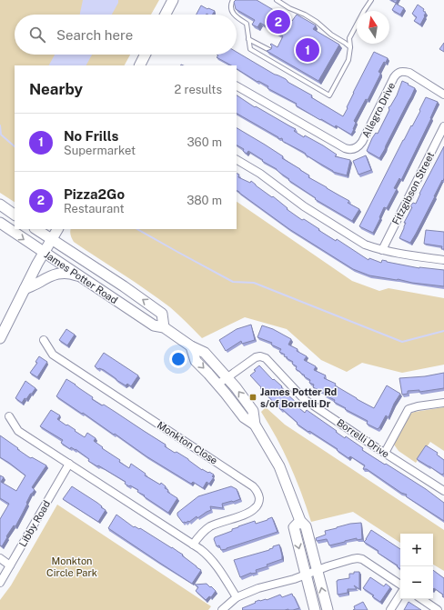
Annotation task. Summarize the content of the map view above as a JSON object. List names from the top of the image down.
{
  "streets": {
    "main road": ["James Potter Road"],
    "street": [
      "Allegro Drive",
      "Fitzgibson Street",
      "Borrelli Drive",
      "Monkton Close",
      "Libby Road"
    ]
  },
  "crossings": [
    ["James Potter Road", "Borrelli Drive"]
  ],
  "parks": ["Monkton Circle Park"],
  "places": {
    "transit": ["James Potter Rd s/of Borrelli Dr"]
  },
  "north": "top",
  "page": {
    "pins": ["2", "1"],
    "search": "Search here",
    "heading": ["Nearby", "2 results"],
    "list": [
      {
        "mark": "1",
        "name": "No Frills",
        "note": "Supermarket",
        "value": "360 m"
      },
      {
        "mark": "2",
        "name": "Pizza2Go",
        "note": "Restaurant",
        "value": "380 m"
      }
    ],
    "map_buttons": ["+", "−"]
  }
}
